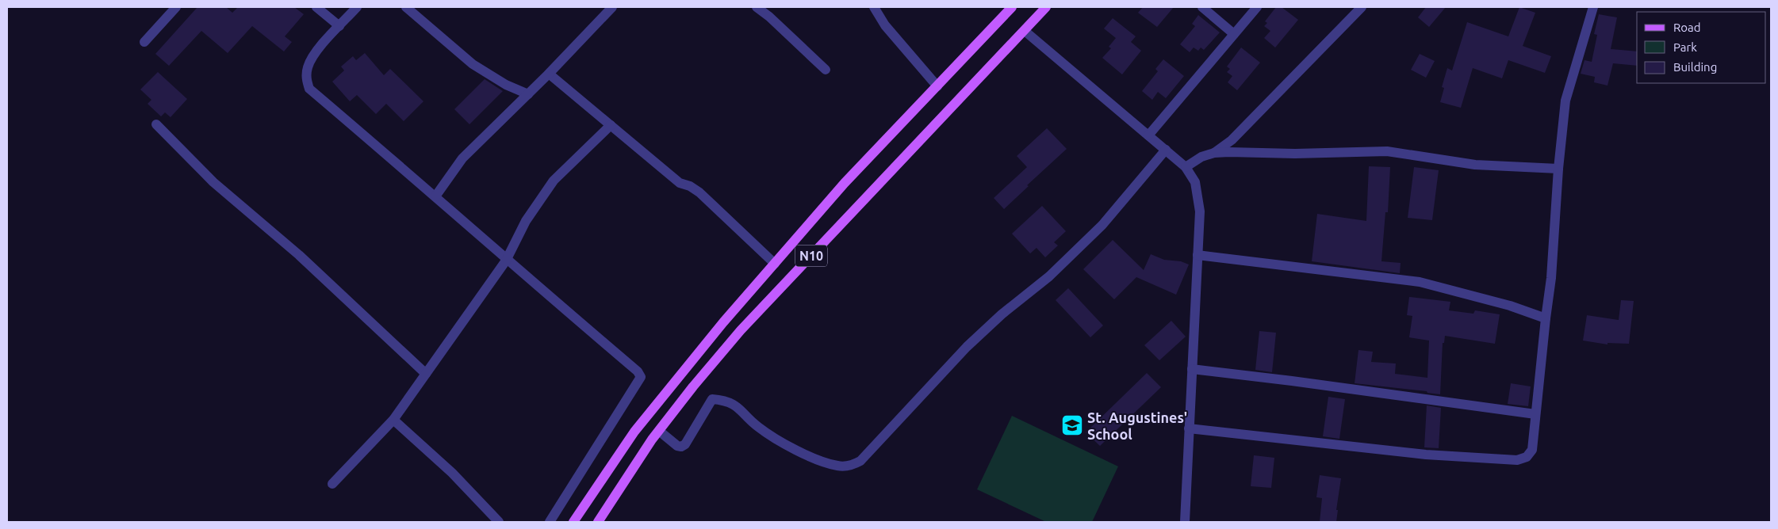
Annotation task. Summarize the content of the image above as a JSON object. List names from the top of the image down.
{
  "streets": {
    "main road": ["N10"]
  },
  "places": {
    "school or university": ["St. Augustines' School"]
  },
  "legend": ["Road", "Park", "Building"]
}
